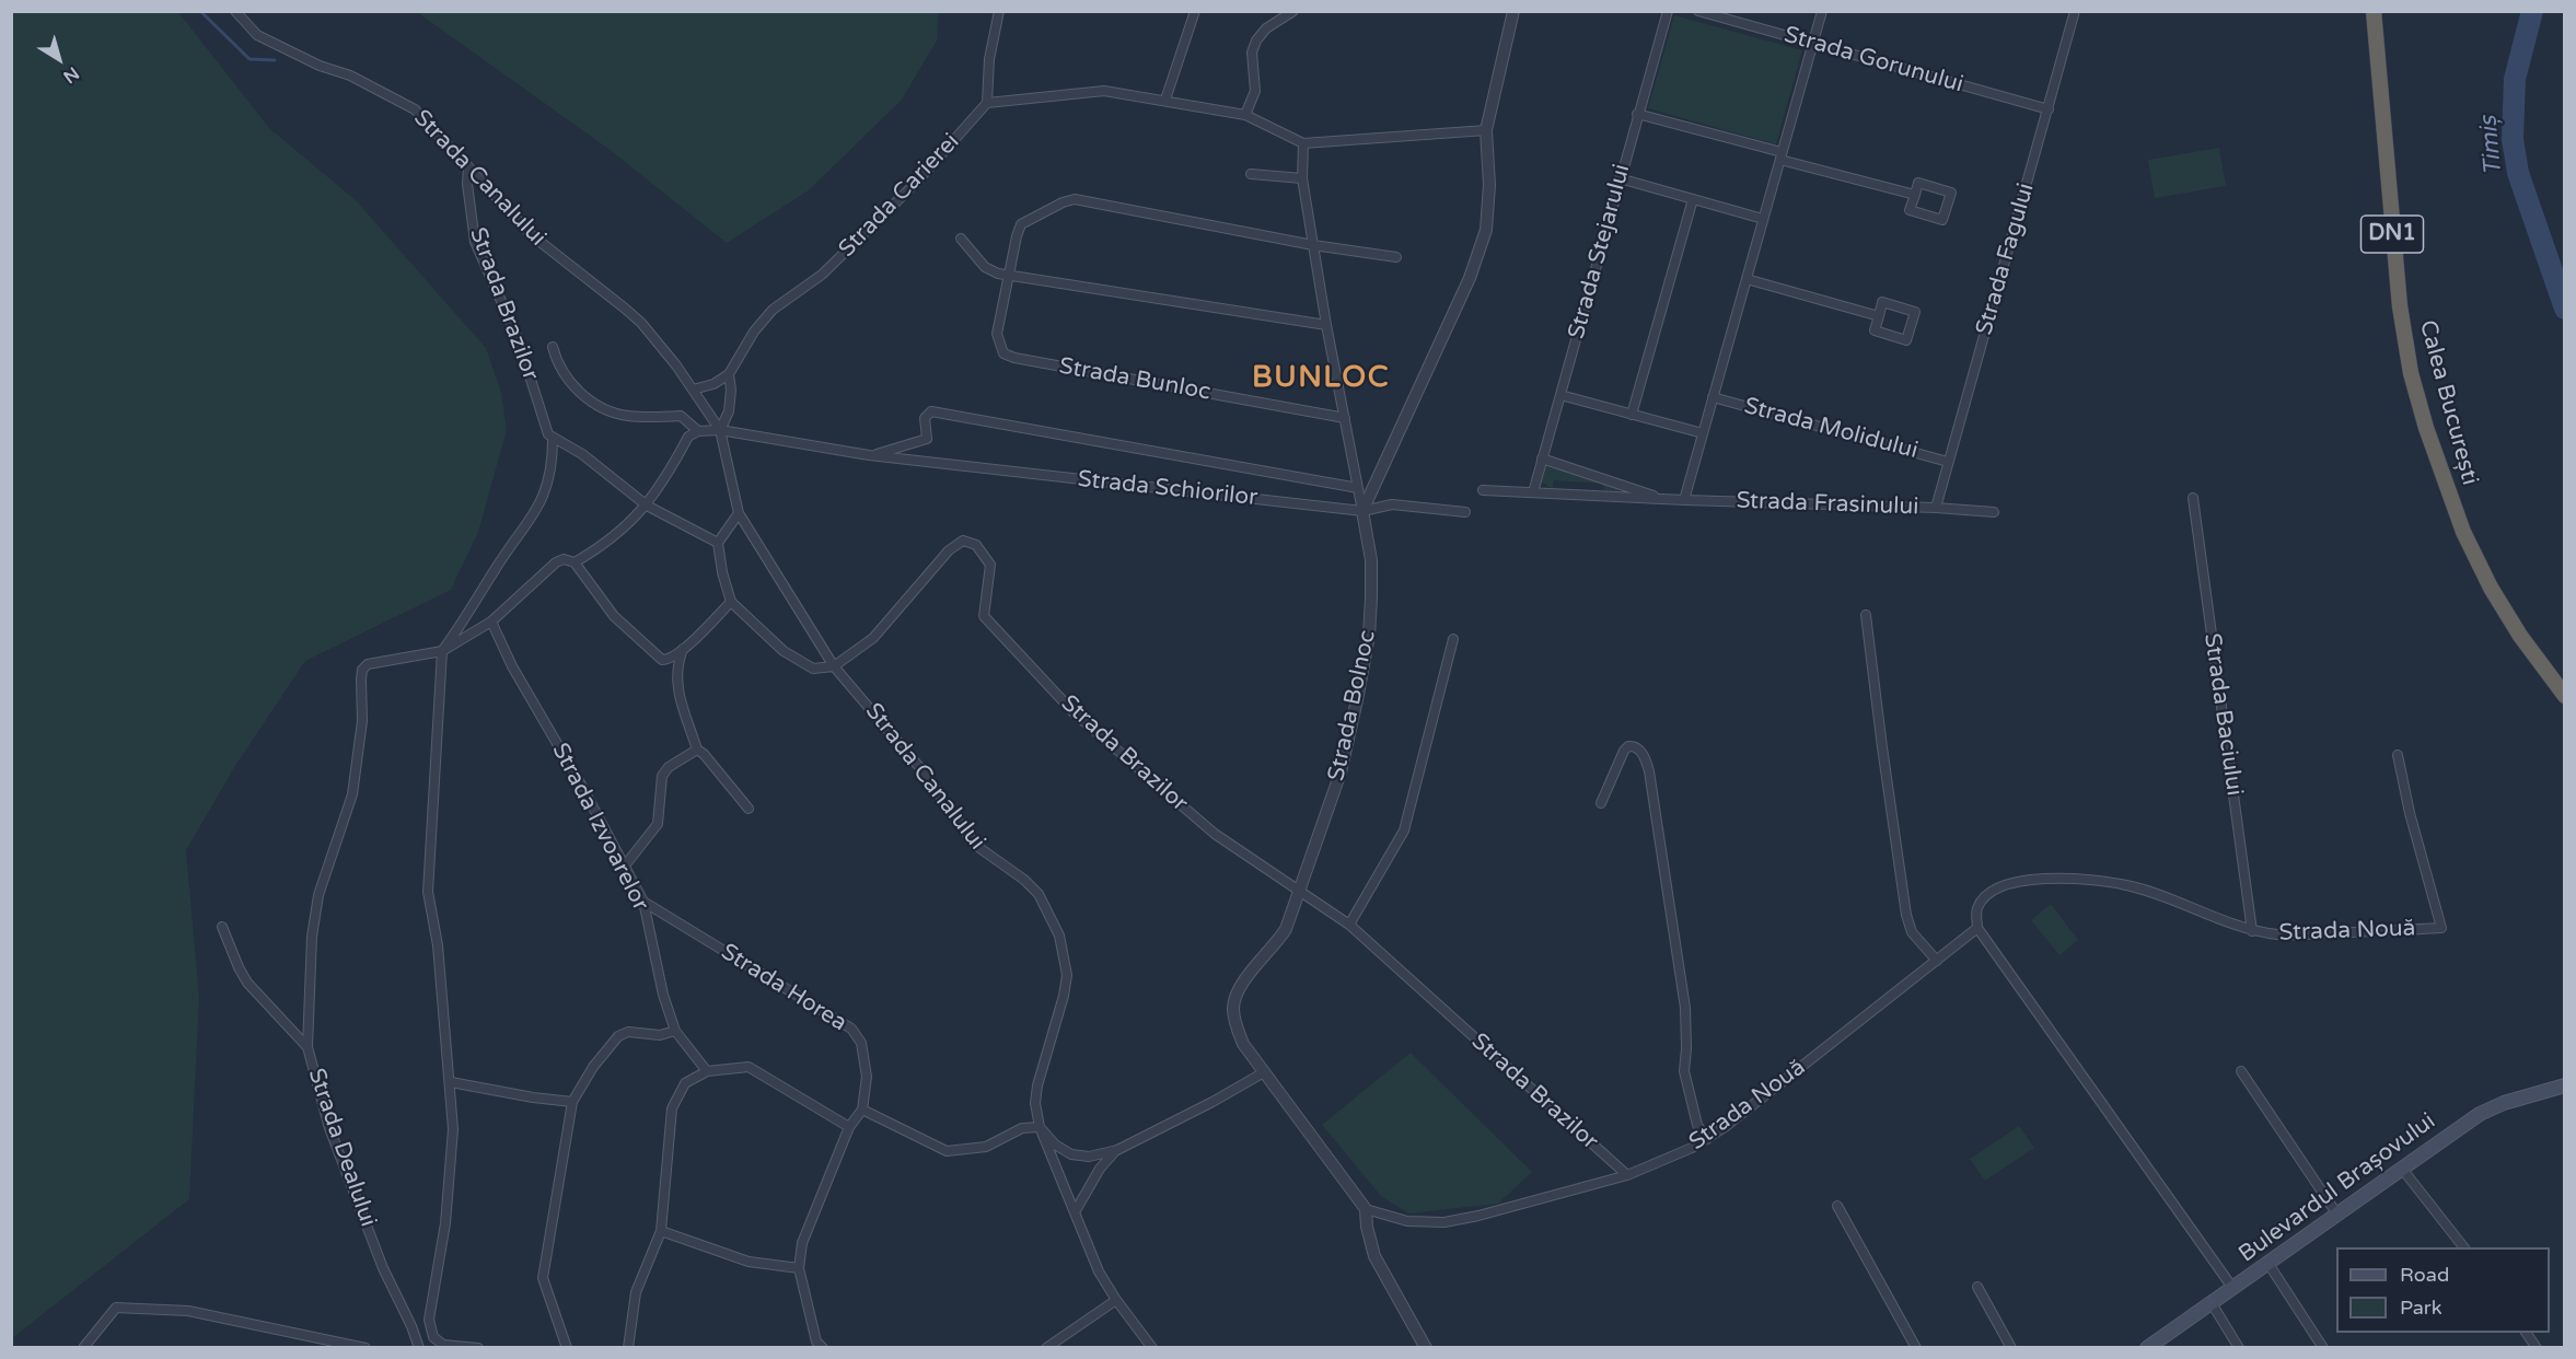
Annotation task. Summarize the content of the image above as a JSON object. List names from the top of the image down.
{
  "streets": {
    "highway": ["DN1", "Calea București"],
    "main road": ["Bulevardul Brașovului"],
    "street": [
      "Strada Gorunului",
      "Strada Canalului",
      "Strada Carierei",
      "Strada Stejarului",
      "Strada Fagului",
      "Strada Brazilor",
      "Strada Bunloc",
      "Strada Molidului",
      "Strada Schiorilor",
      "Strada Frasinului",
      "Strada Bolnoc",
      "Strada Baciului",
      "Strada Izvoarelor",
      "Strada Nouă",
      "Strada Horea",
      "Strada Dealului"
    ]
  },
  "crossings": [
    ["Strada Gorunului", "Strada Fagului"],
    ["Strada Gorunului", "Strada Molidului"],
    ["Strada Canalului", "Strada Brazilor"],
    ["Strada Canalului", "Strada Schiorilor"],
    ["Strada Stejarului", "Strada Frasinului"],
    ["Strada Fagului", "Strada Molidului"],
    ["Strada Fagului", "Strada Frasinului"],
    ["Strada Brazilor", "Strada Bolnoc"],
    ["Strada Brazilor", "Strada Nouă"],
    ["Strada Brazilor", "Strada Dealului"],
    ["Strada Molidului", "Strada Frasinului"],
    ["Strada Schiorilor", "Strada Bolnoc"],
    ["Strada Bolnoc", "Strada Nouă"],
    ["Strada Baciului", "Strada Nouă"],
    ["Strada Izvoarelor", "Strada Horea"]
  ],
  "districts": ["BUNLOC"],
  "water": ["Timiș"],
  "legend": ["Road", "Park"],
  "north": "bottom right"
}
